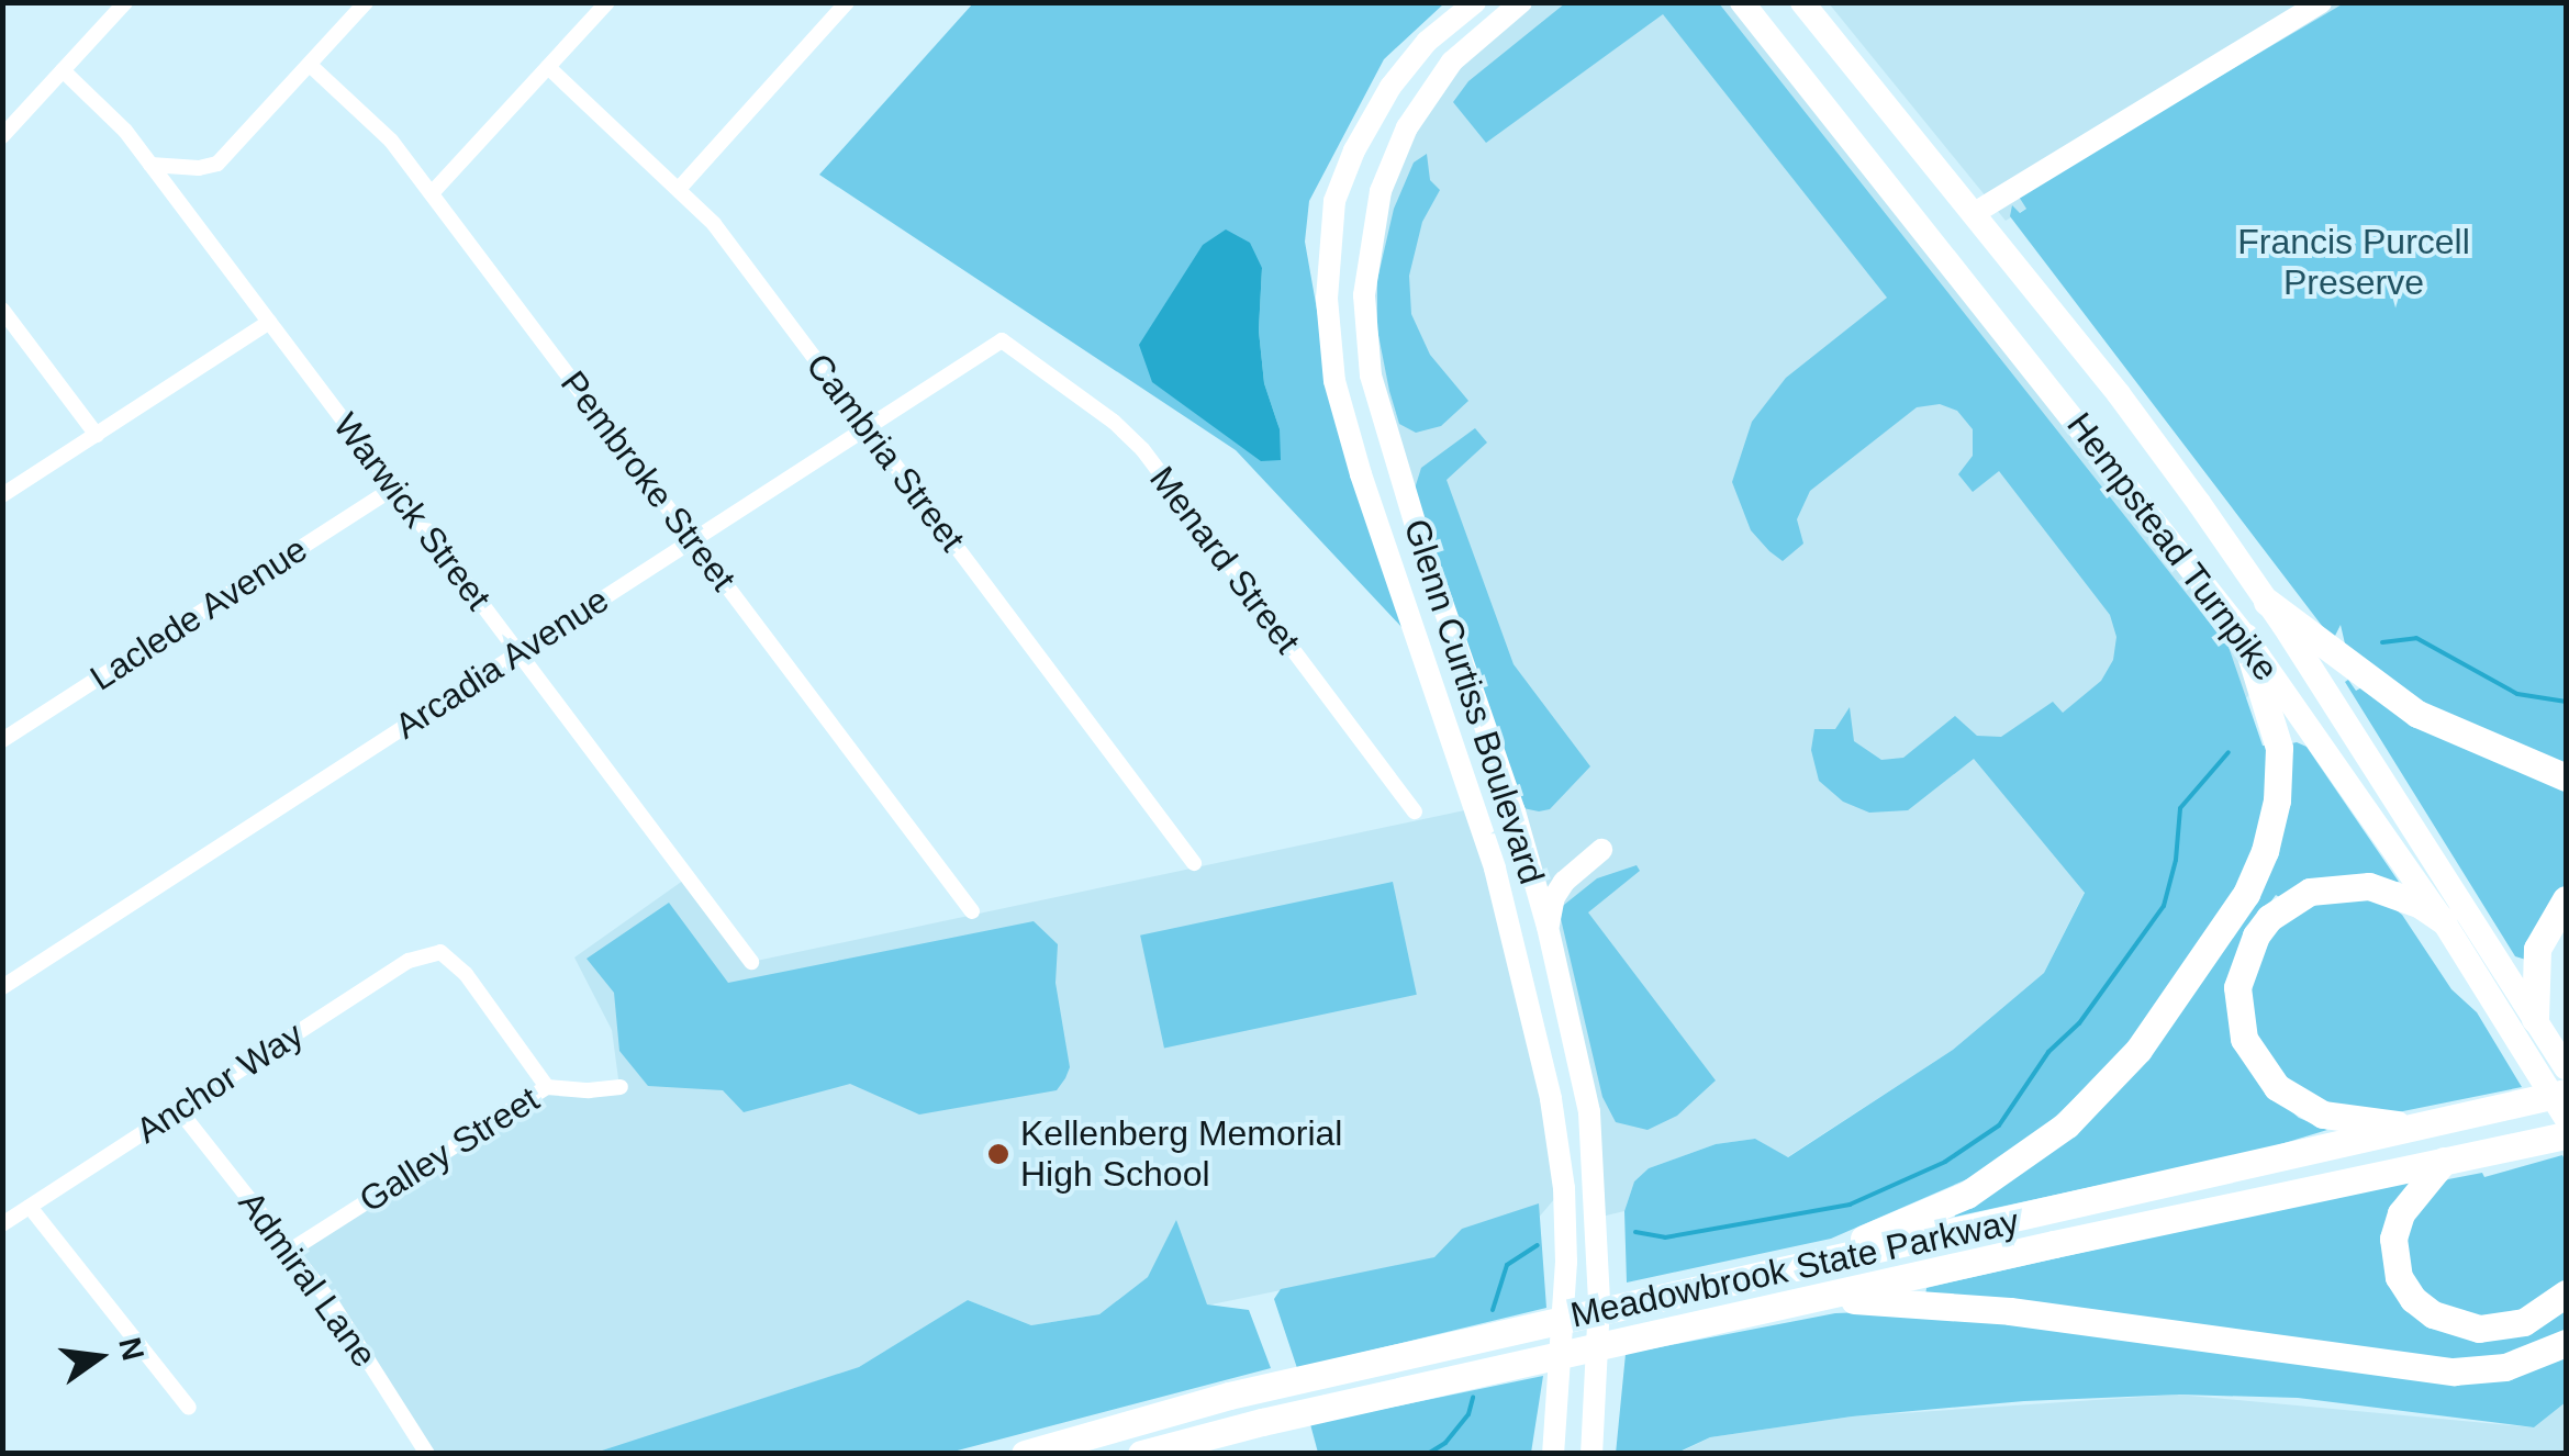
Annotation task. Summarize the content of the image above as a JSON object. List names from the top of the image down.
{
  "streets": {
    "highway": ["Meadowbrook State Parkway"],
    "main road": ["Hempstead Turnpike", "Glenn Curtiss Boulevard"],
    "street": [
      "Cambria Street",
      "Pembroke Street",
      "Warwick Street",
      "Menard Street",
      "Laclede Avenue",
      "Arcadia Avenue",
      "Anchor Way",
      "Galley Street",
      "Admiral Lane"
    ]
  },
  "crossings": [
    ["Cambria Street", "Arcadia Avenue"],
    ["Pembroke Street", "Arcadia Avenue"],
    ["Warwick Street", "Laclede Avenue"],
    ["Warwick Street", "Arcadia Avenue"],
    ["Hempstead Turnpike", "Meadowbrook State Parkway"],
    ["Menard Street", "Arcadia Avenue"],
    ["Anchor Way", "Galley Street"],
    ["Anchor Way", "Admiral Lane"],
    ["Galley Street", "Admiral Lane"]
  ],
  "parks": ["Francis Purcell Preserve"],
  "places": ["Kellenberg Memorial High School"],
  "north": "right"
}
